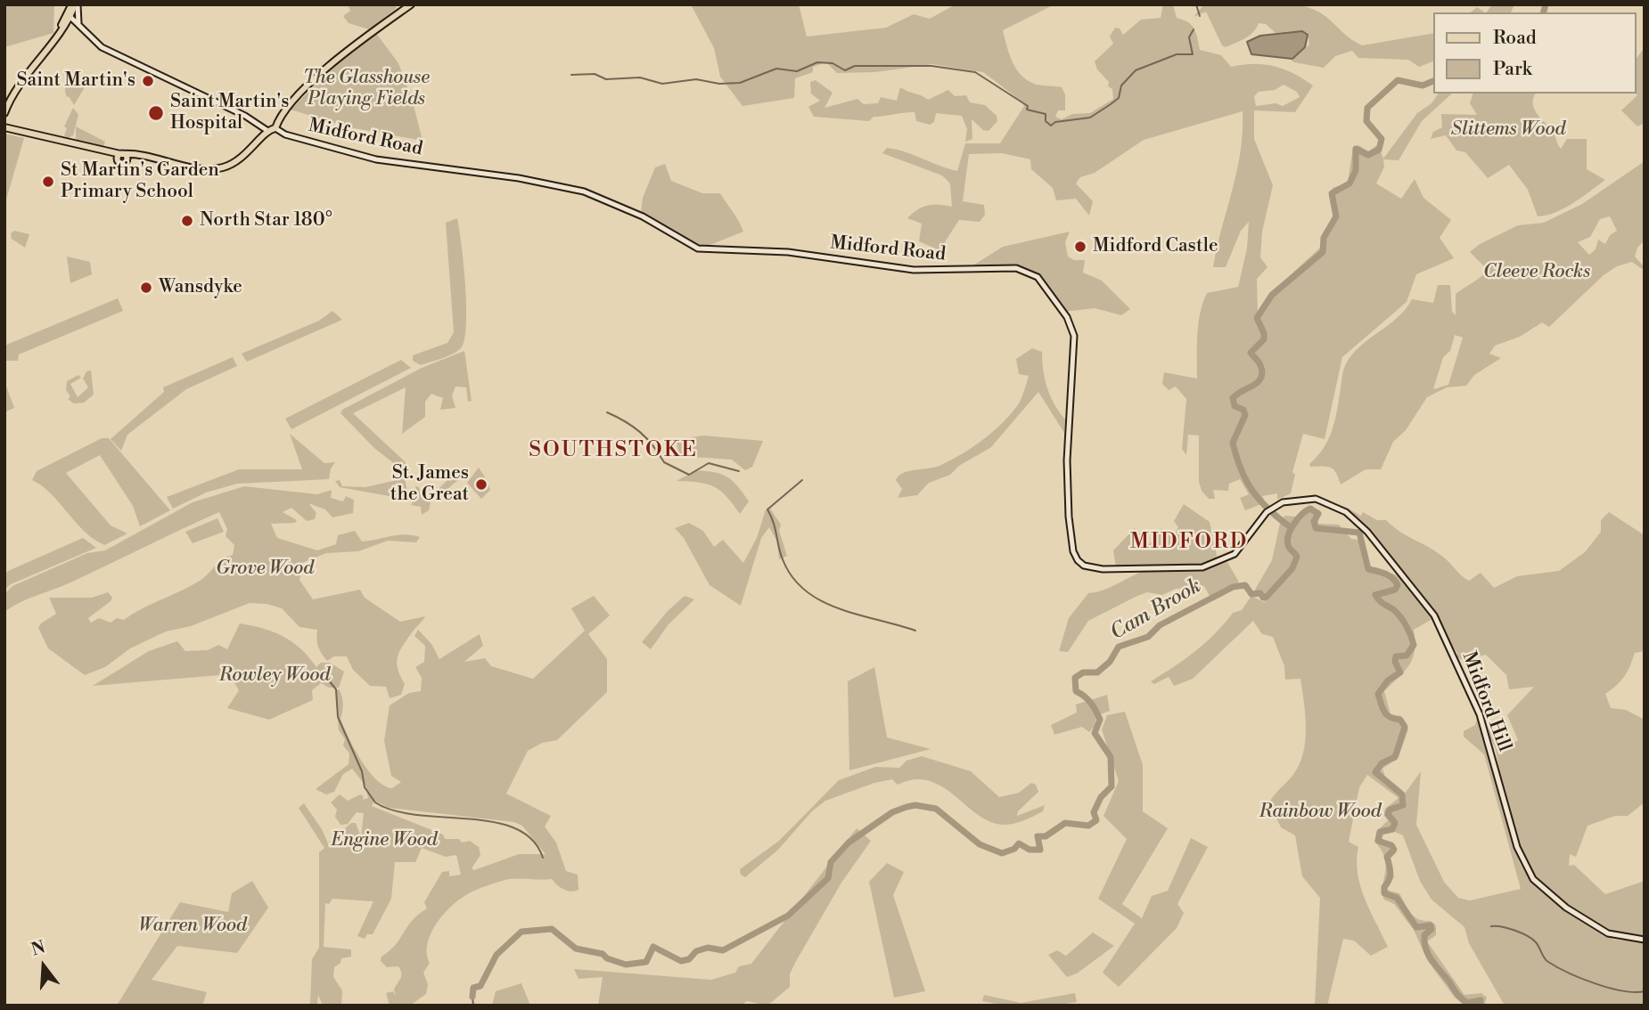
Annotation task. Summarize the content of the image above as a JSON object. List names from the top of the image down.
{
  "streets": {
    "main road": ["Midford Road", "Midford Hill"]
  },
  "crossings": [
    ["Midford Road", "Midford Hill"]
  ],
  "districts": ["SOUTHSTOKE", "MIDFORD"],
  "water": ["Cam Brook"],
  "parks": [
    "The Glasshouse Playing Fields",
    "Slittems Wood",
    "Cleeve Rocks",
    "Grove Wood",
    "Rowley Wood",
    "Rainbow Wood",
    "Engine Wood",
    "Warren Wood"
  ],
  "places": [
    "Saint Martin's",
    "Saint Martin's Hospital",
    "St Martin's Garden Primary School",
    "North Star 180°",
    "Midford Castle",
    "Wansdyke",
    "St. James the Great"
  ],
  "legend": ["Road", "Park"],
  "north": "top"
}
